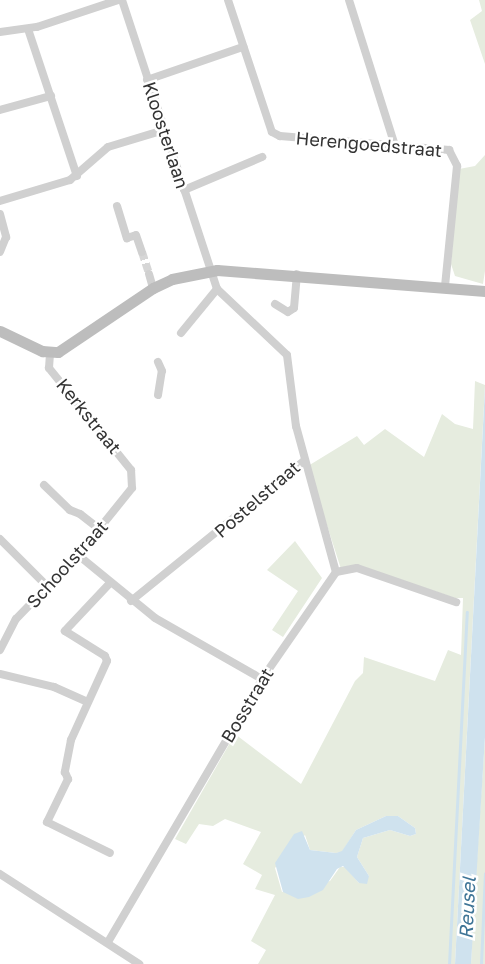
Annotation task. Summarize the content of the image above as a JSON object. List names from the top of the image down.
{
  "streets": {
    "street": [
      "Kloosterlaan",
      "Herengoedstraat",
      "Kerkstraat",
      "Postelstraat",
      "Schoolstraat",
      "Bosstraat"
    ]
  },
  "crossings": [
    ["Kloosterlaan", "Postelstraat"],
    ["Kerkstraat", "Schoolstraat"]
  ],
  "water": ["Reusel"]
}
